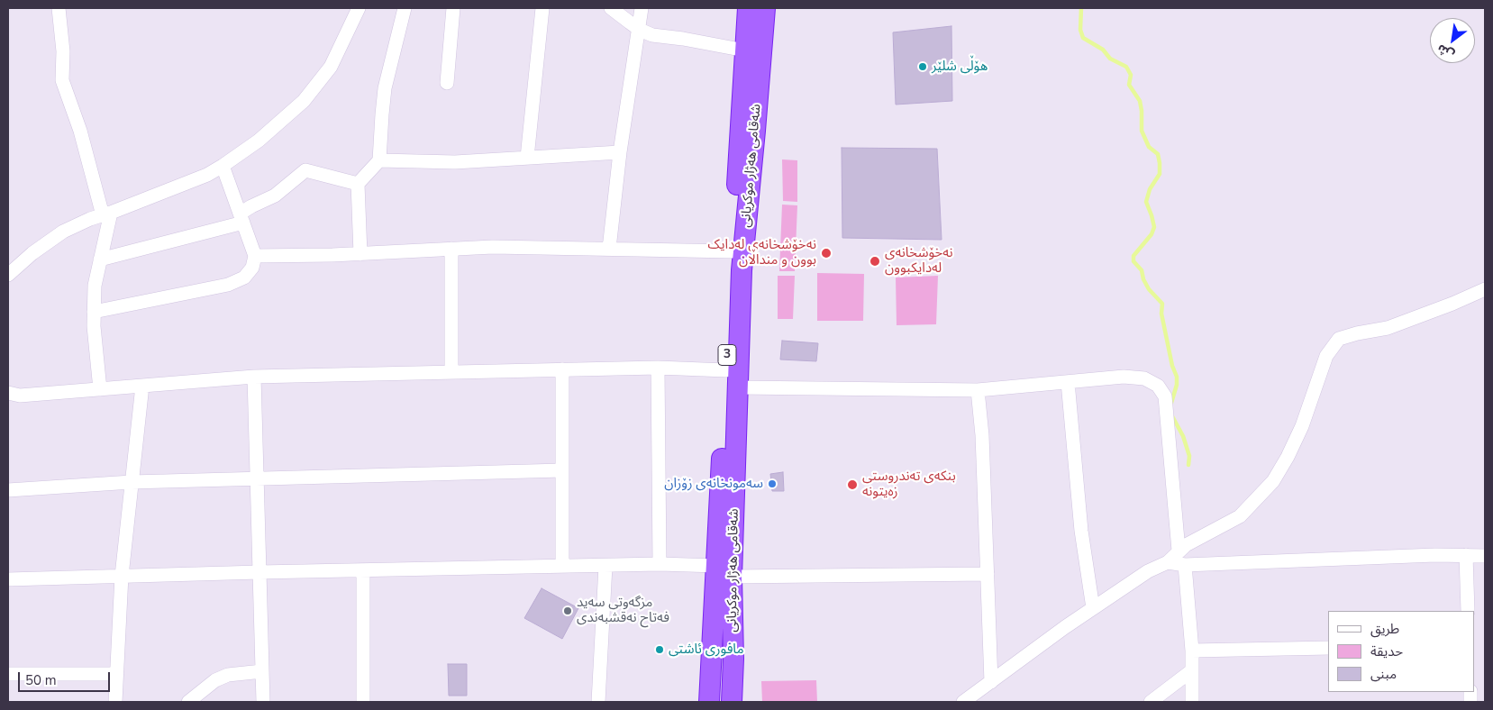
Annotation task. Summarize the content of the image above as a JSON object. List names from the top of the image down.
{
  "streets": {
    "highway": ["شەقامی ھەژار موکریانی", "3"]
  },
  "places": [
    "هۆڵی شلێر",
    "نەخۆشخانەی لەدایک بوون و منداڵان",
    "نەخۆشخانەی لەدایکبوون",
    "سەمونخانەی زۆزان",
    "بنکەی تەندروستی زەیتونە",
    "مزگەوتی سەید فەتاح نەقشبەندی",
    "مافوری ئاشتی"
  ],
  "legend": ["طريق", "حديقة", "مبنى"],
  "scale_bar": "50 m",
  "north": "bottom left"
}
